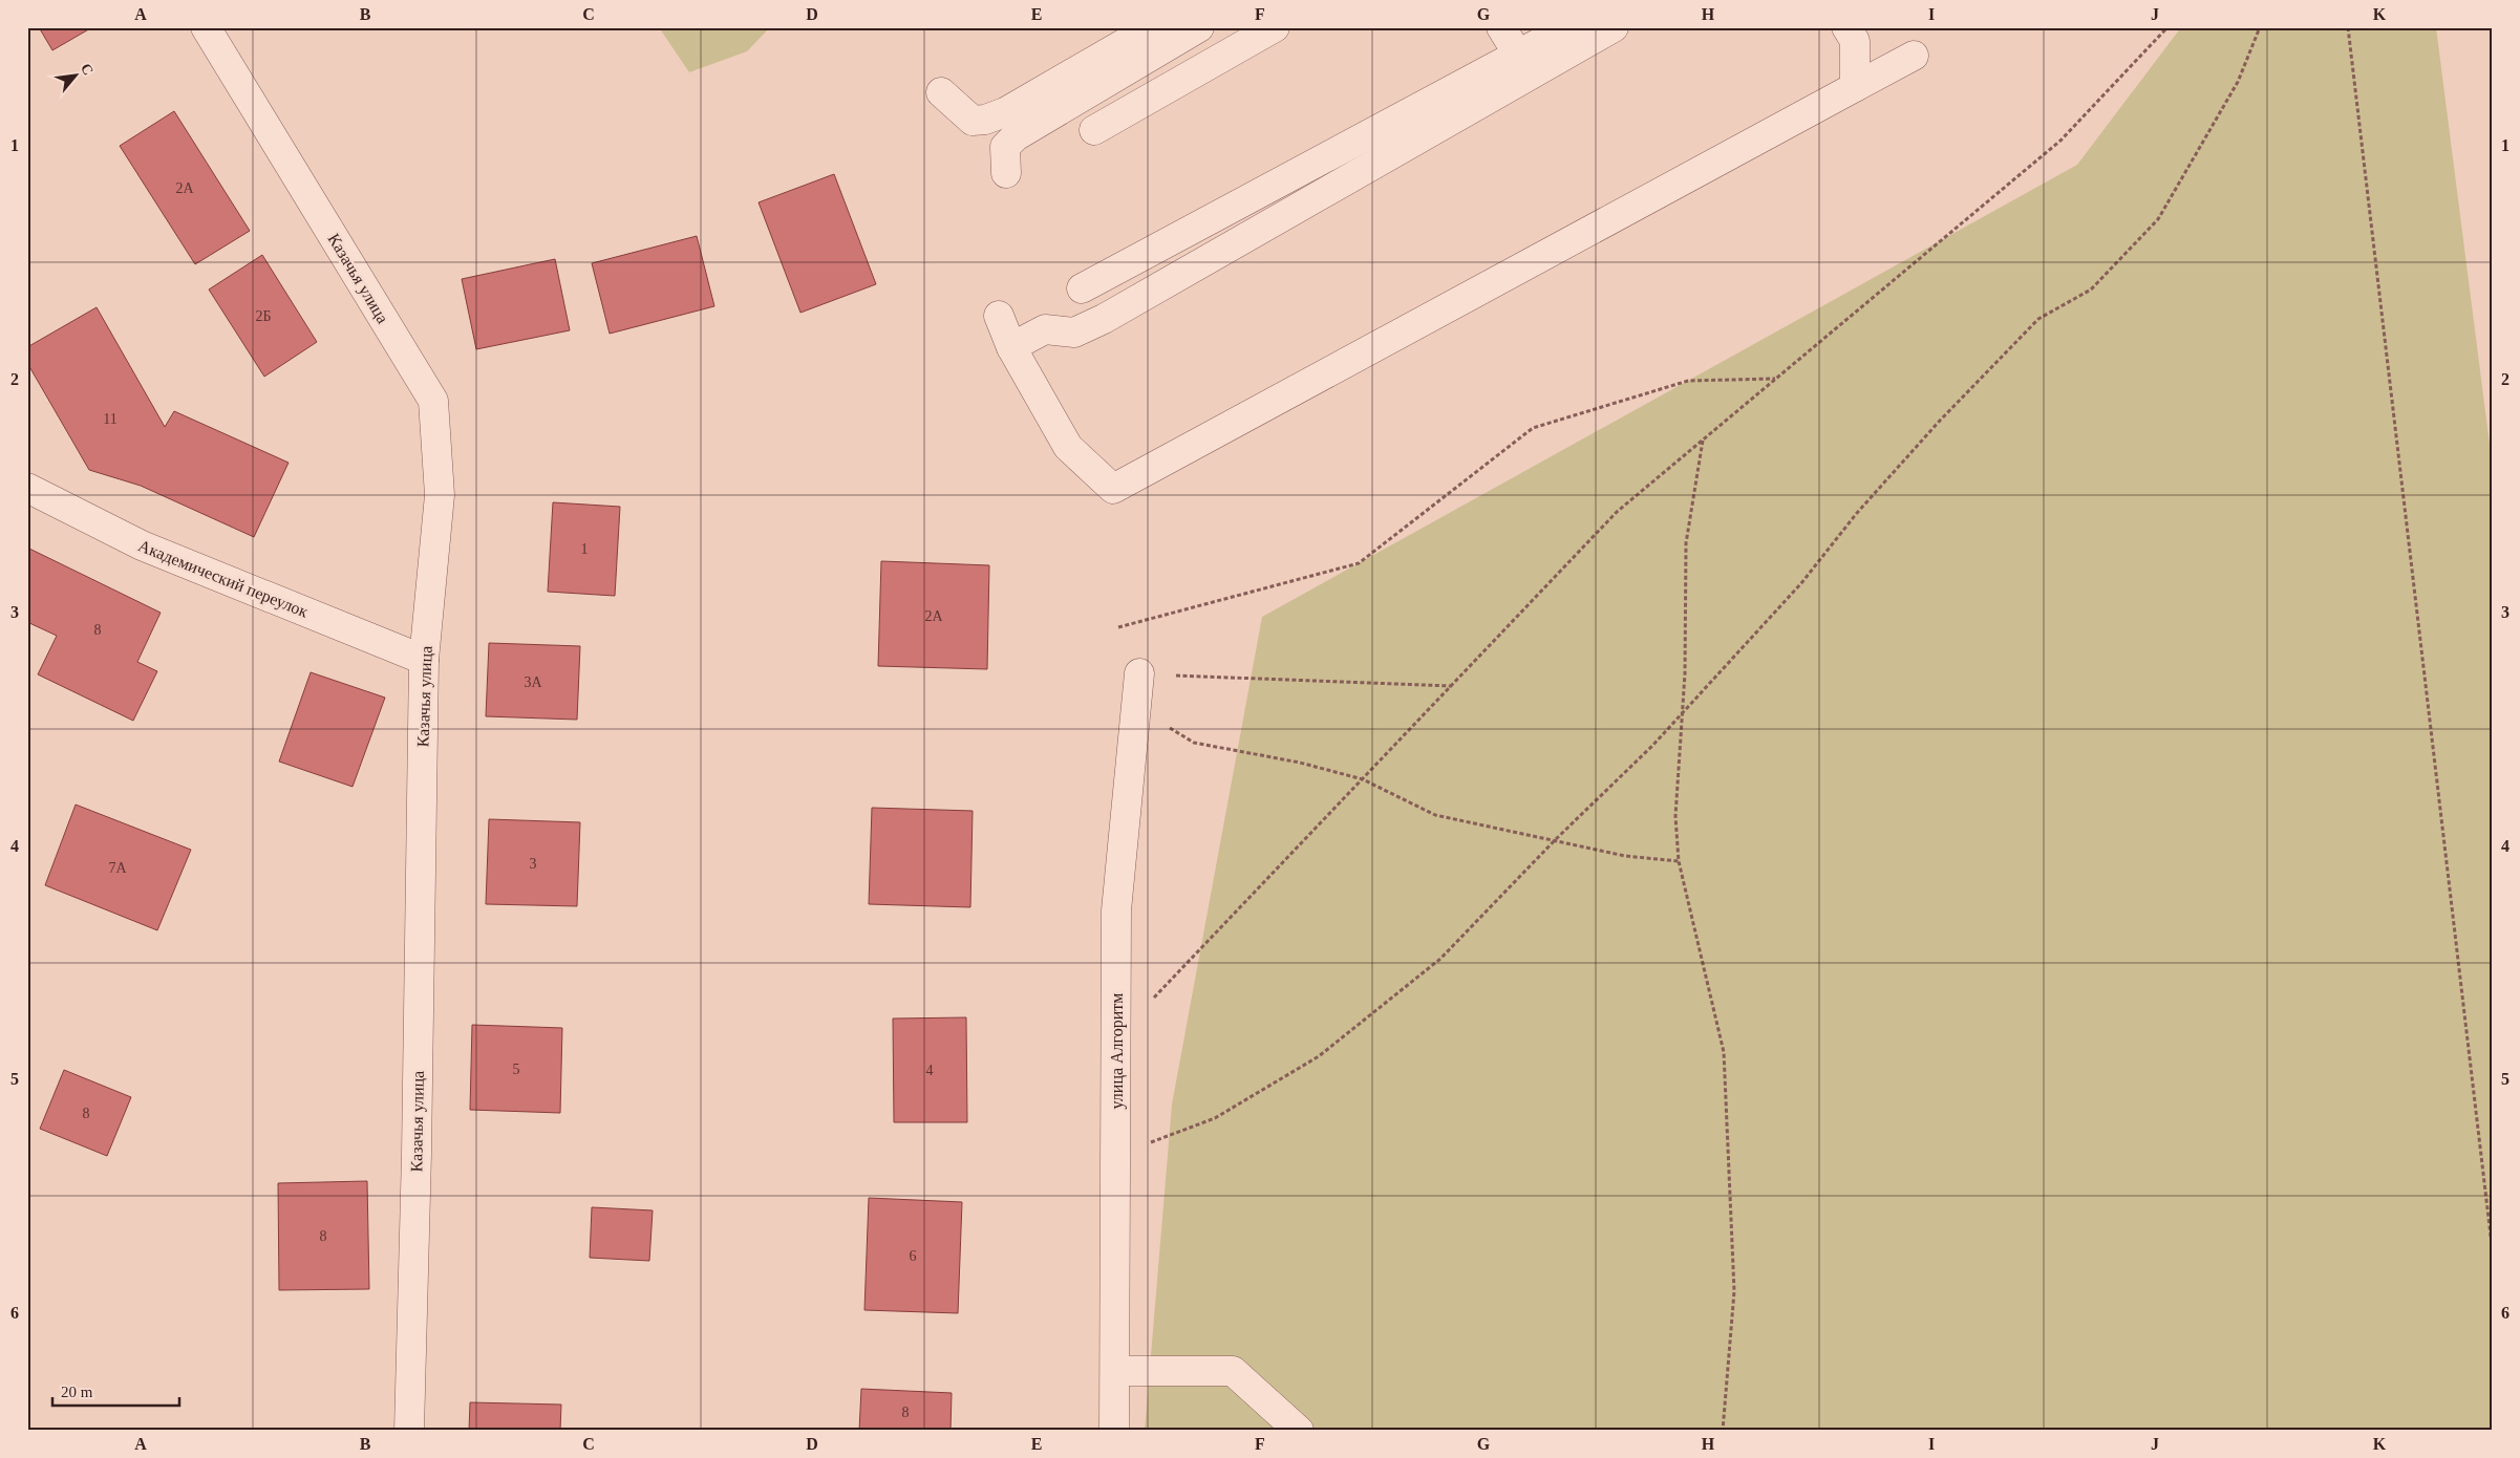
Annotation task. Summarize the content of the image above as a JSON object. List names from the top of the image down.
{
  "streets": {
    "street": ["Казачья улица", "Академический переулок", "улица Алгоритм"]
  },
  "crossings": [
    ["Казачья улица", "Академический переулок"]
  ],
  "house_numbers": [
    "2А",
    "2Б",
    "11",
    "1",
    "2А",
    "8",
    "3А",
    "3",
    "7А",
    "5",
    "4",
    "8",
    "8",
    "6",
    "8"
  ],
  "scale_bar": "20 m",
  "north": "top right",
  "grid": {
    "columns": [
      "A",
      "B",
      "C",
      "D",
      "E",
      "F",
      "G",
      "H",
      "I",
      "J",
      "K"
    ],
    "rows": [
      "1",
      "2",
      "3",
      "4",
      "5",
      "6"
    ]
  }
}
